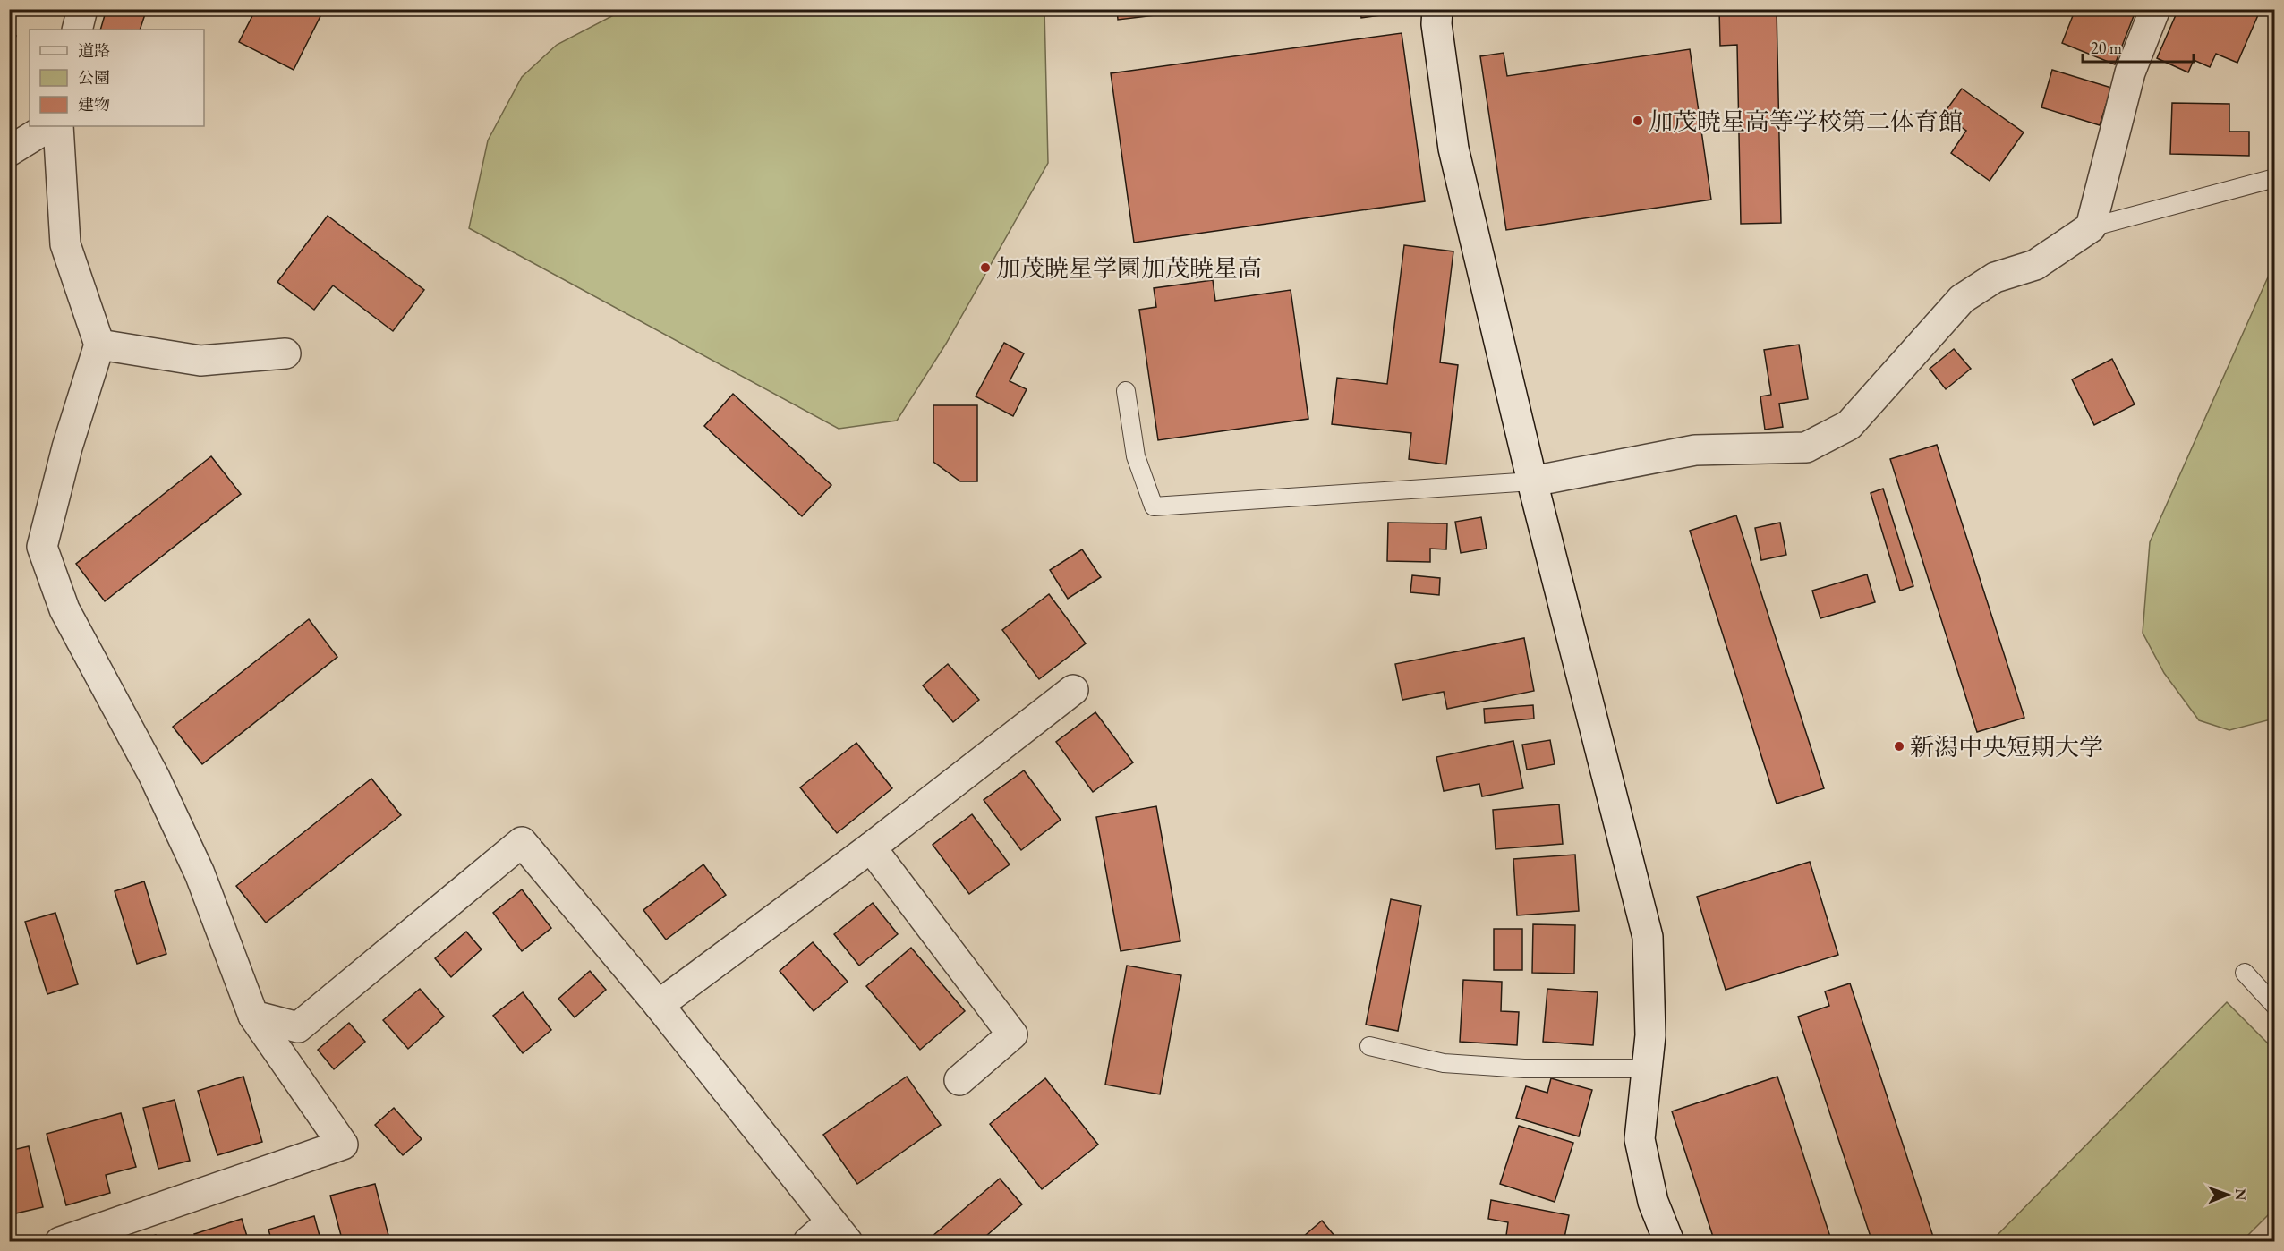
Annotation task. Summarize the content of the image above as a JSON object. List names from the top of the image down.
{
  "places": ["加茂暁星高等学校第二体育館", "加茂暁星学園加茂暁星高", "新潟中央短期大学"],
  "legend": ["道路", "公園", "建物"],
  "scale_bar": "20 m",
  "north": "right"
}
